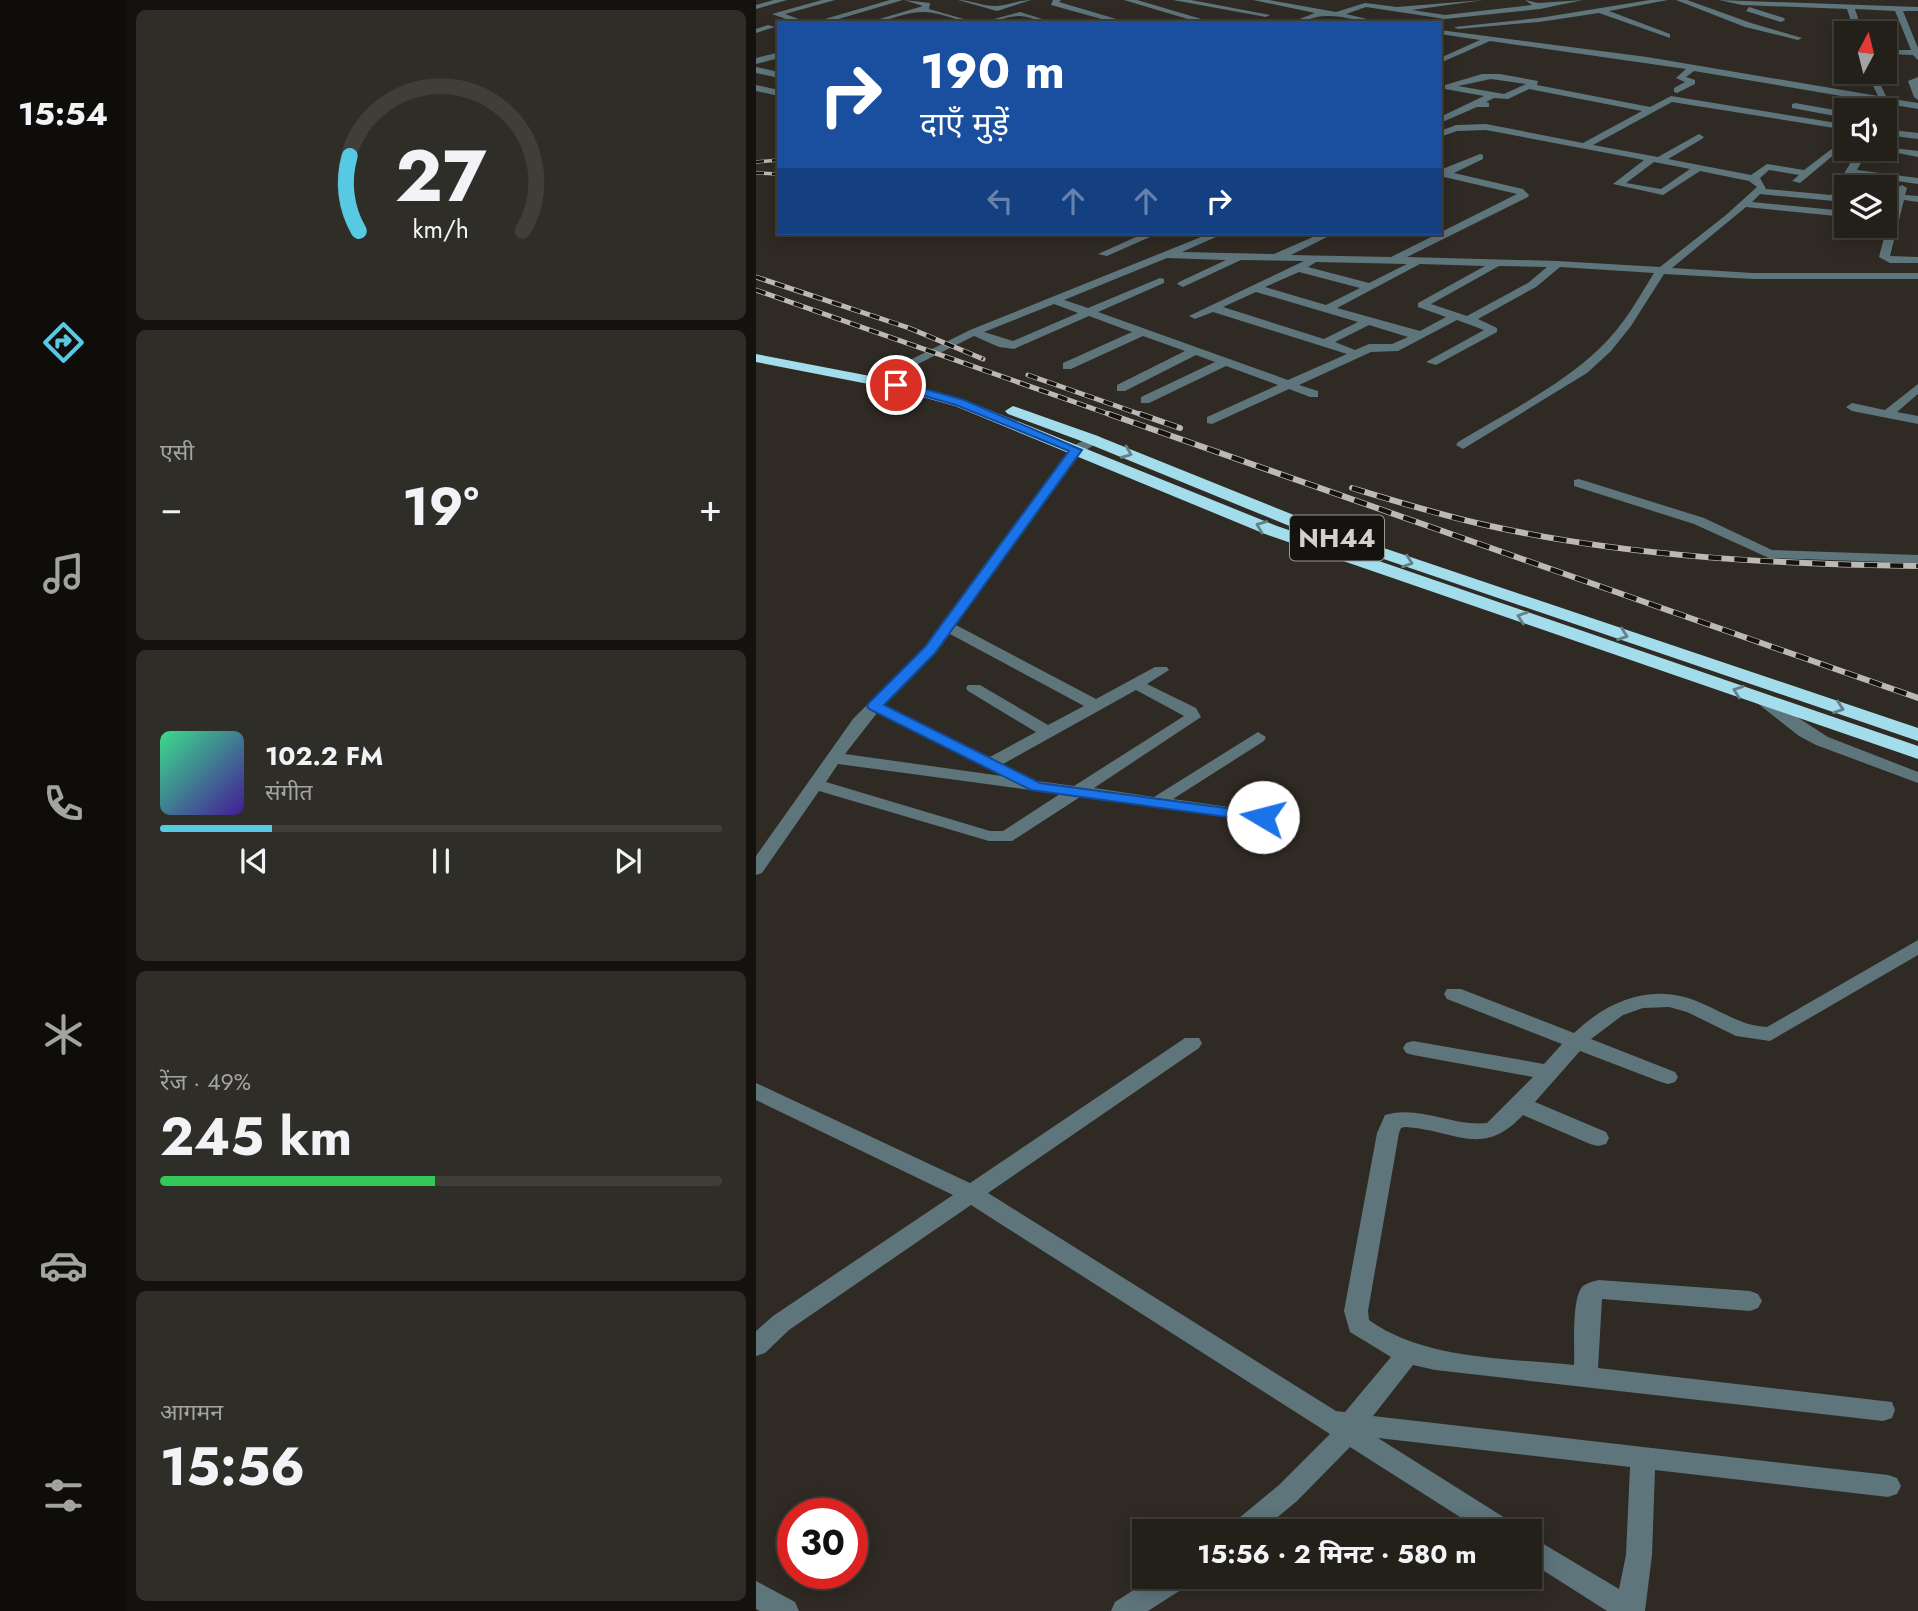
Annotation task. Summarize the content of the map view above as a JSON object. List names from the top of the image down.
{
  "streets": {
    "highway": ["NH44"]
  },
  "north": "top",
  "page": {
    "tabs": "15:54",
    "turn": ["190 m", "दाएँ मुड़ें"],
    "tile": [
      "एसी",
      ["रेंज · 49%", "245 km"],
      ["आगमन", "15:56"]
    ],
    "heat": ["−", "19°", "+"],
    "song": ["102.2 FM", "संगीत"],
    "limit": "30",
    "trip": "15:56 · 2 मिनट · 580 m",
    "gauge": ["27", "km/h"]
  }
}
